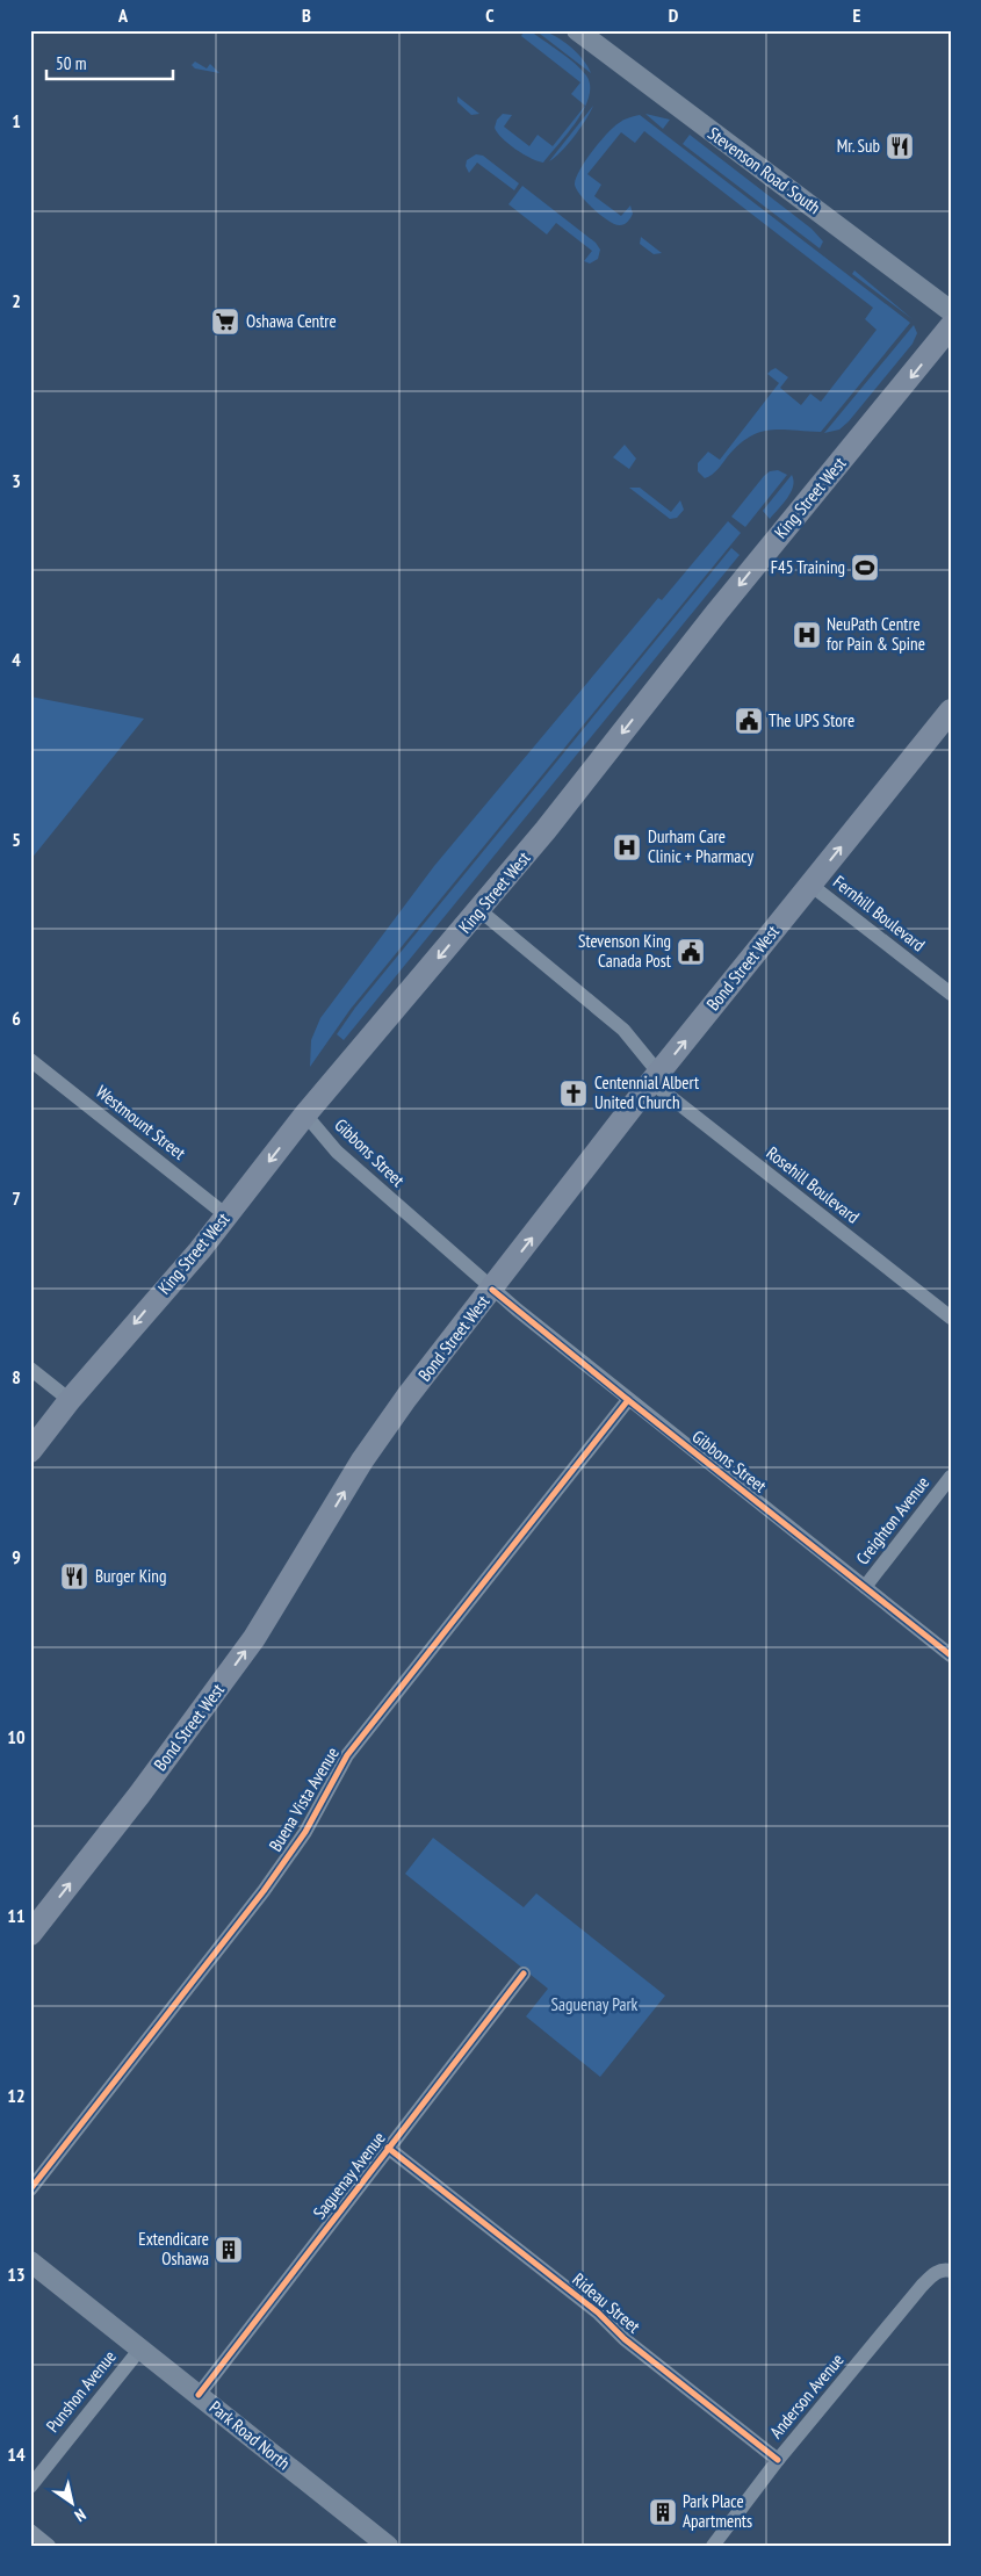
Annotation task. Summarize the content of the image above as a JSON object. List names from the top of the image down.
{
  "streets": {
    "main road": [
      "Stevenson Road South",
      "King Street West",
      "Bond Street West",
      "Park Road North"
    ],
    "street": [
      "Fernhill Boulevard",
      "Westmount Street",
      "Gibbons Street",
      "Rosehill Boulevard",
      "Creighton Avenue",
      "Buena Vista Avenue",
      "Saguenay Avenue",
      "Rideau Street",
      "Punshon Avenue",
      "Anderson Avenue"
    ]
  },
  "crossings": [
    ["King Street West", "Westmount Street"],
    ["King Street West", "Gibbons Street"],
    ["King Street West", "Rosehill Boulevard"],
    ["Fernhill Boulevard", "Bond Street West"],
    ["Bond Street West", "Gibbons Street"],
    ["Bond Street West", "Rosehill Boulevard"],
    ["Gibbons Street", "Creighton Avenue"],
    ["Gibbons Street", "Buena Vista Avenue"],
    ["Saguenay Avenue", "Rideau Street"],
    ["Saguenay Avenue", "Park Road North"],
    ["Rideau Street", "Anderson Avenue"],
    ["Punshon Avenue", "Park Road North"]
  ],
  "one_way": ["King Street West", "Bond Street West"],
  "parks": ["Saguenay Park"],
  "places": {
    "restaurant": ["Mr. Sub", "Burger King"],
    "supermarket": ["Oshawa Centre"],
    "sports": ["F45 Training"],
    "hospital": ["NeuPath Centre for Pain & Spine", "Durham Care Clinic + Pharmacy"],
    "public building": ["The UPS Store", "Stevenson King Canada Post"],
    "church": ["Centennial Albert United Church"],
    "building": ["Extendicare Oshawa", "Park Place Apartments"]
  },
  "scale_bar": "50 m",
  "north": "bottom right",
  "grid": {
    "columns": [
      "A",
      "B",
      "C",
      "D",
      "E"
    ],
    "rows": [
      "1",
      "2",
      "3",
      "4",
      "5",
      "6",
      "7",
      "8",
      "9",
      "10",
      "11",
      "12",
      "13",
      "14"
    ]
  }
}
